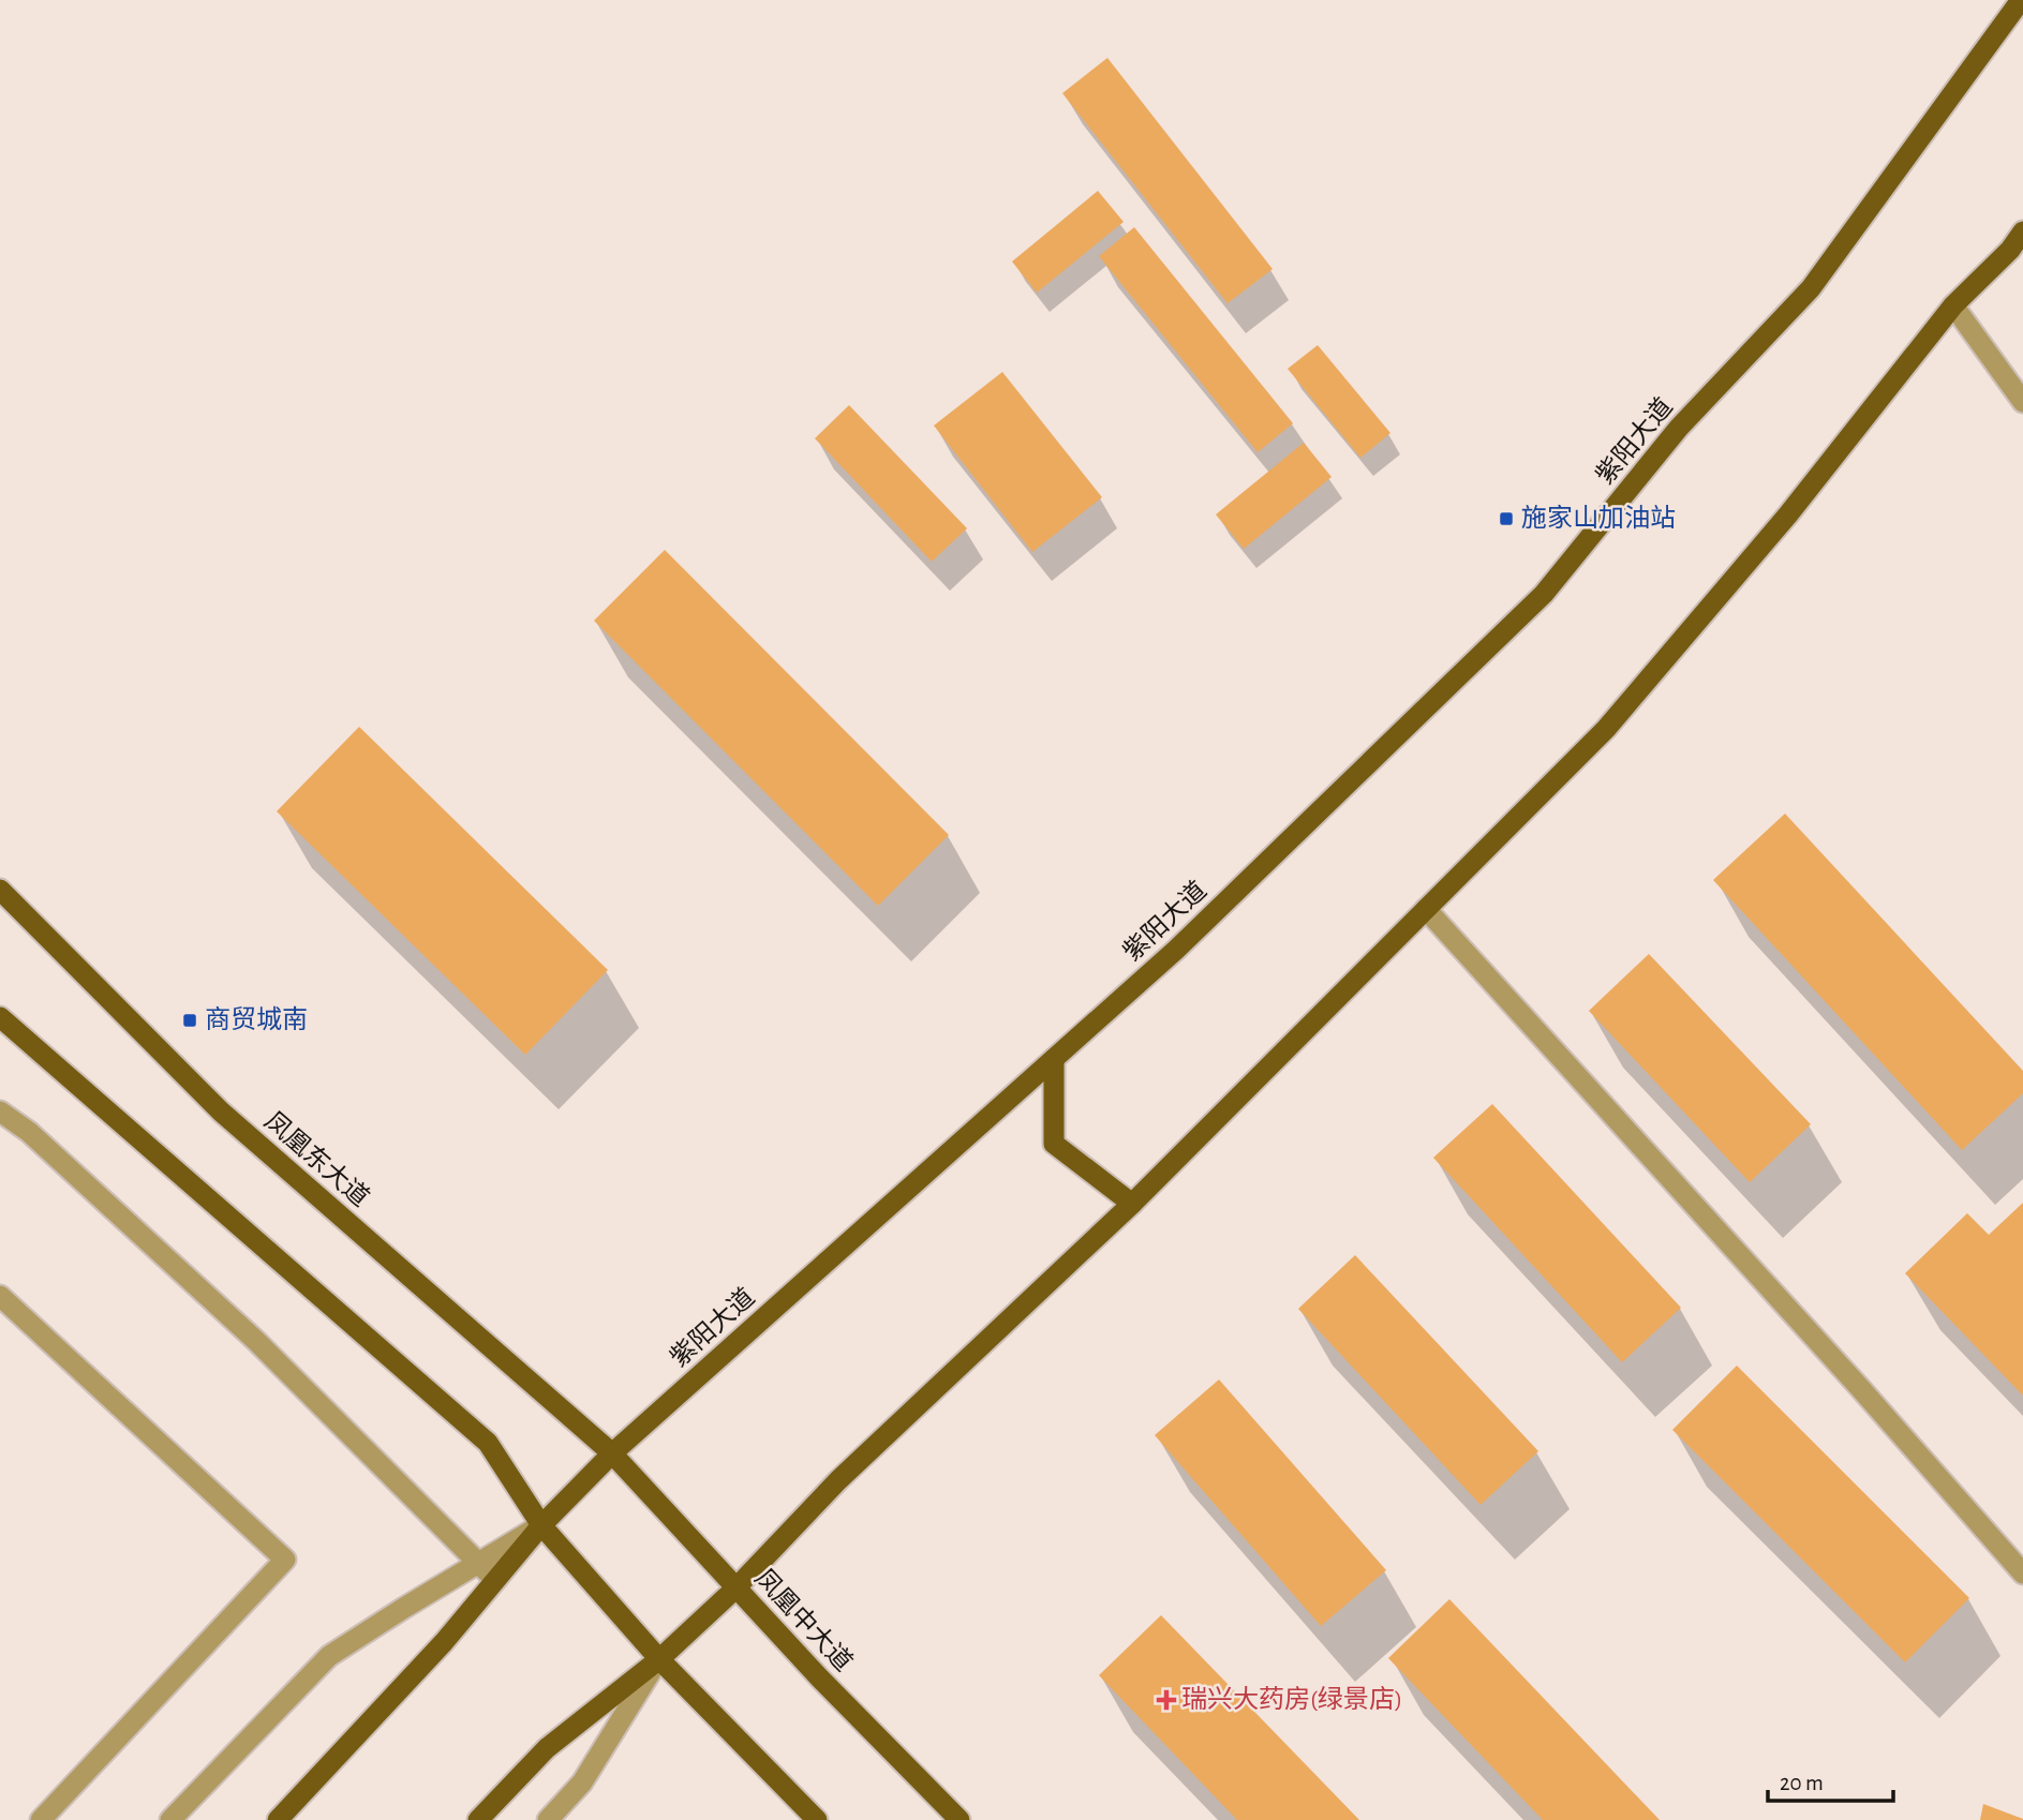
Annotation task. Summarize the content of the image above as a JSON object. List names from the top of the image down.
{
  "streets": {
    "main road": ["紫阳大道", "凤凰东大道", "凤凰中大道"]
  },
  "crossings": [
    ["紫阳大道", "凤凰东大道"],
    ["紫阳大道", "凤凰中大道"],
    ["凤凰东大道", "凤凰中大道"]
  ],
  "places": {
    "transit": ["施家山加油站", "商贸城南"],
    "health": ["瑞兴大药房(绿景店)"]
  },
  "scale_bar": "20 m"
}
